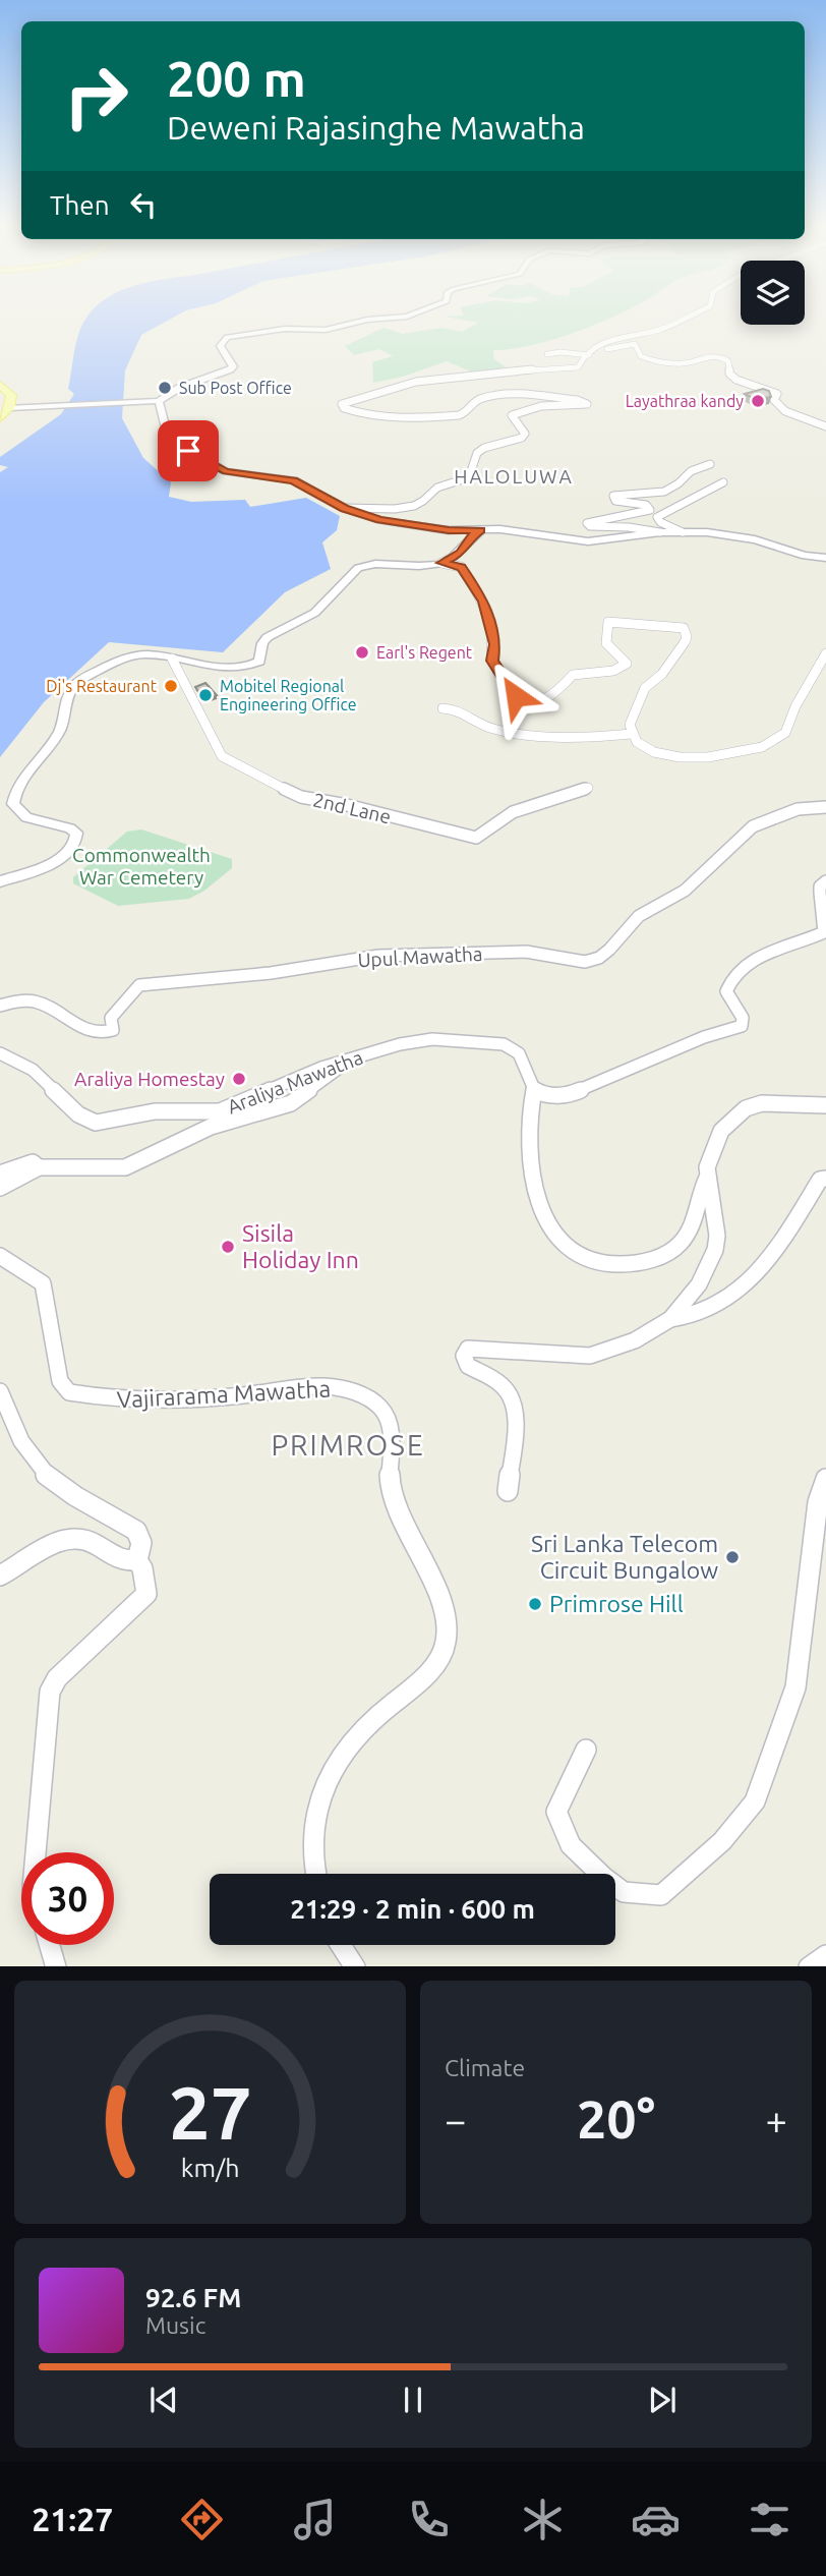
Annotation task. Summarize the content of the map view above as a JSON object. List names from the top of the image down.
{
  "streets": {
    "street": [
      "2nd Lane",
      "Upul Mawatha",
      "Araliya Mawatha",
      "Vajirarama Mawatha"
    ]
  },
  "districts": ["HALOLUWA", "PRIMROSE"],
  "parks": ["Commonwealth War Cemetery"],
  "places": [
    "Sub Post Office",
    "Layathraa kandy",
    "Earl's Regent",
    "Dj's Restaurant",
    "Mobitel Regional Engineering Office",
    "Araliya Homestay",
    "Sisila Holiday Inn",
    "Sri Lanka Telecom Circuit Bungalow",
    "Primrose Hill"
  ],
  "page": {
    "turn": ["200 m", "Deweni Rajasinghe Mawatha"],
    "then": "Then",
    "limit": "30",
    "trip": "21:29 · 2 min · 600 m",
    "tile": "Climate",
    "heat": ["−", "20°", "+"],
    "song": ["92.6 FM", "Music"],
    "tabs": "21:27",
    "gauge": ["27", "km/h"]
  }
}
